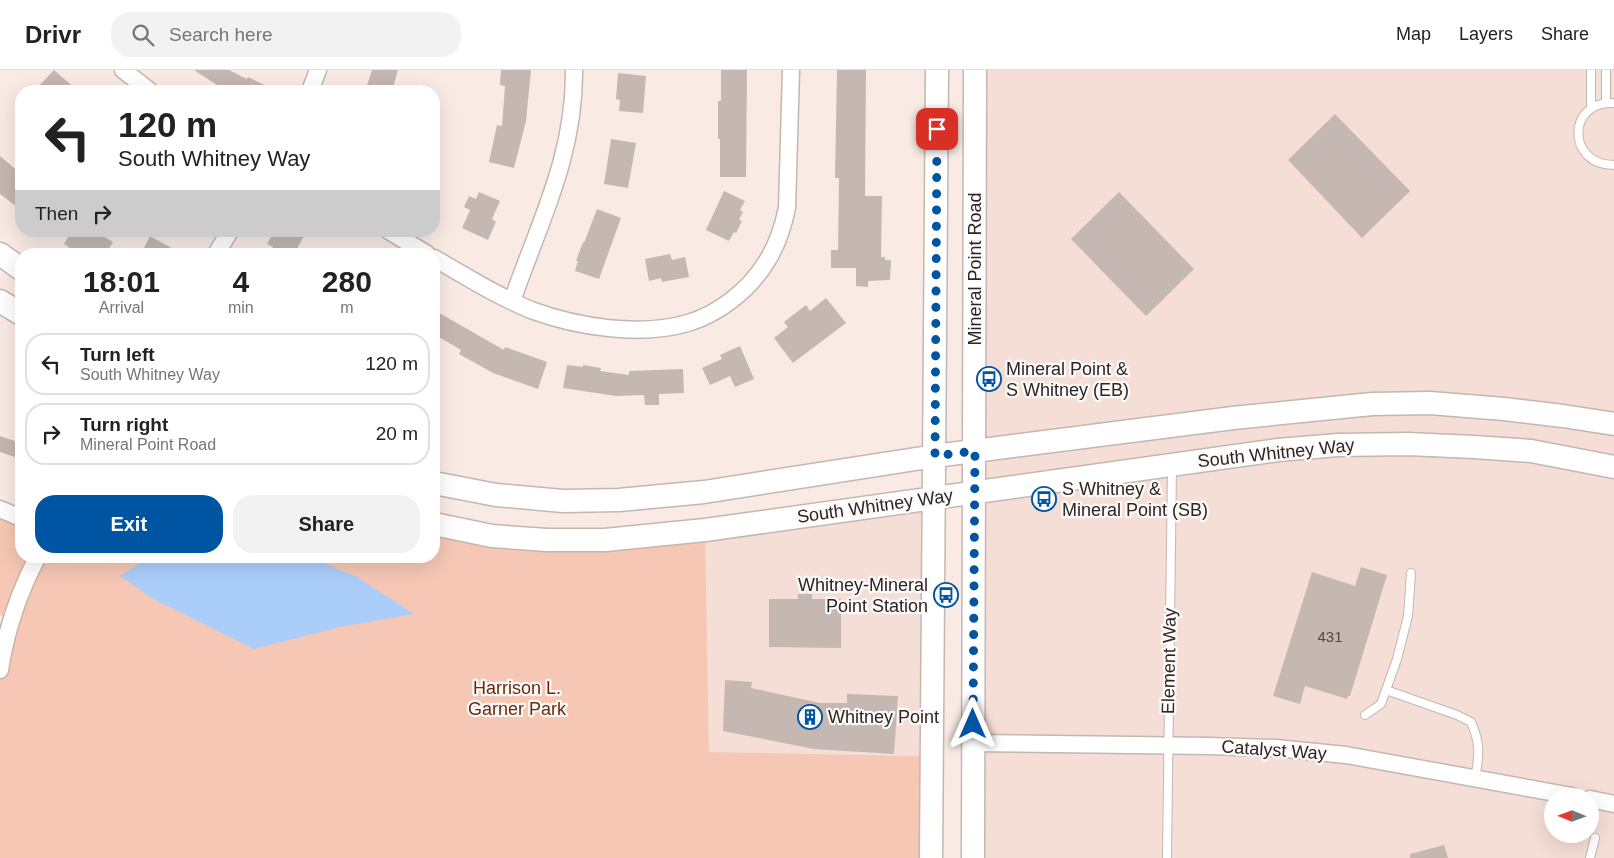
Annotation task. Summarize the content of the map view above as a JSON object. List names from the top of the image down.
{
  "streets": {
    "main road": ["Mineral Point Road", "South Whitney Way"],
    "street": ["Catalyst Way"],
    "lane": ["Element Way"]
  },
  "crossings": [
    ["Mineral Point Road", "South Whitney Way"],
    ["Mineral Point Road", "Catalyst Way"],
    ["South Whitney Way", "Element Way"],
    ["Element Way", "Catalyst Way"]
  ],
  "parks": ["Harrison L. Garner Park"],
  "places": {
    "bus stop": ["Mineral Point & S Whitney (EB)", "S Whitney & Mineral Point (SB)", "Whitney-Mineral Point Station"],
    "building": ["Whitney Point"]
  },
  "house_numbers": ["431"],
  "north": "left",
  "page": {
    "header": "Drivr",
    "search": "Search here",
    "nav": ["Map", "Layers", "Share"],
    "turn": ["120 m", "South Whitney Way"],
    "then": "Then",
    "eta": [
      "18:01",
      "Arrival",
      "4",
      "min",
      "280",
      "m"
    ],
    "list": [
      {
        "name": "Turn left",
        "note": "South Whitney Way",
        "value": "120 m"
      },
      {
        "name": "Turn right",
        "note": "Mineral Point Road",
        "value": "20 m"
      }
    ],
    "buttons": ["Exit", "Share"]
  }
}
